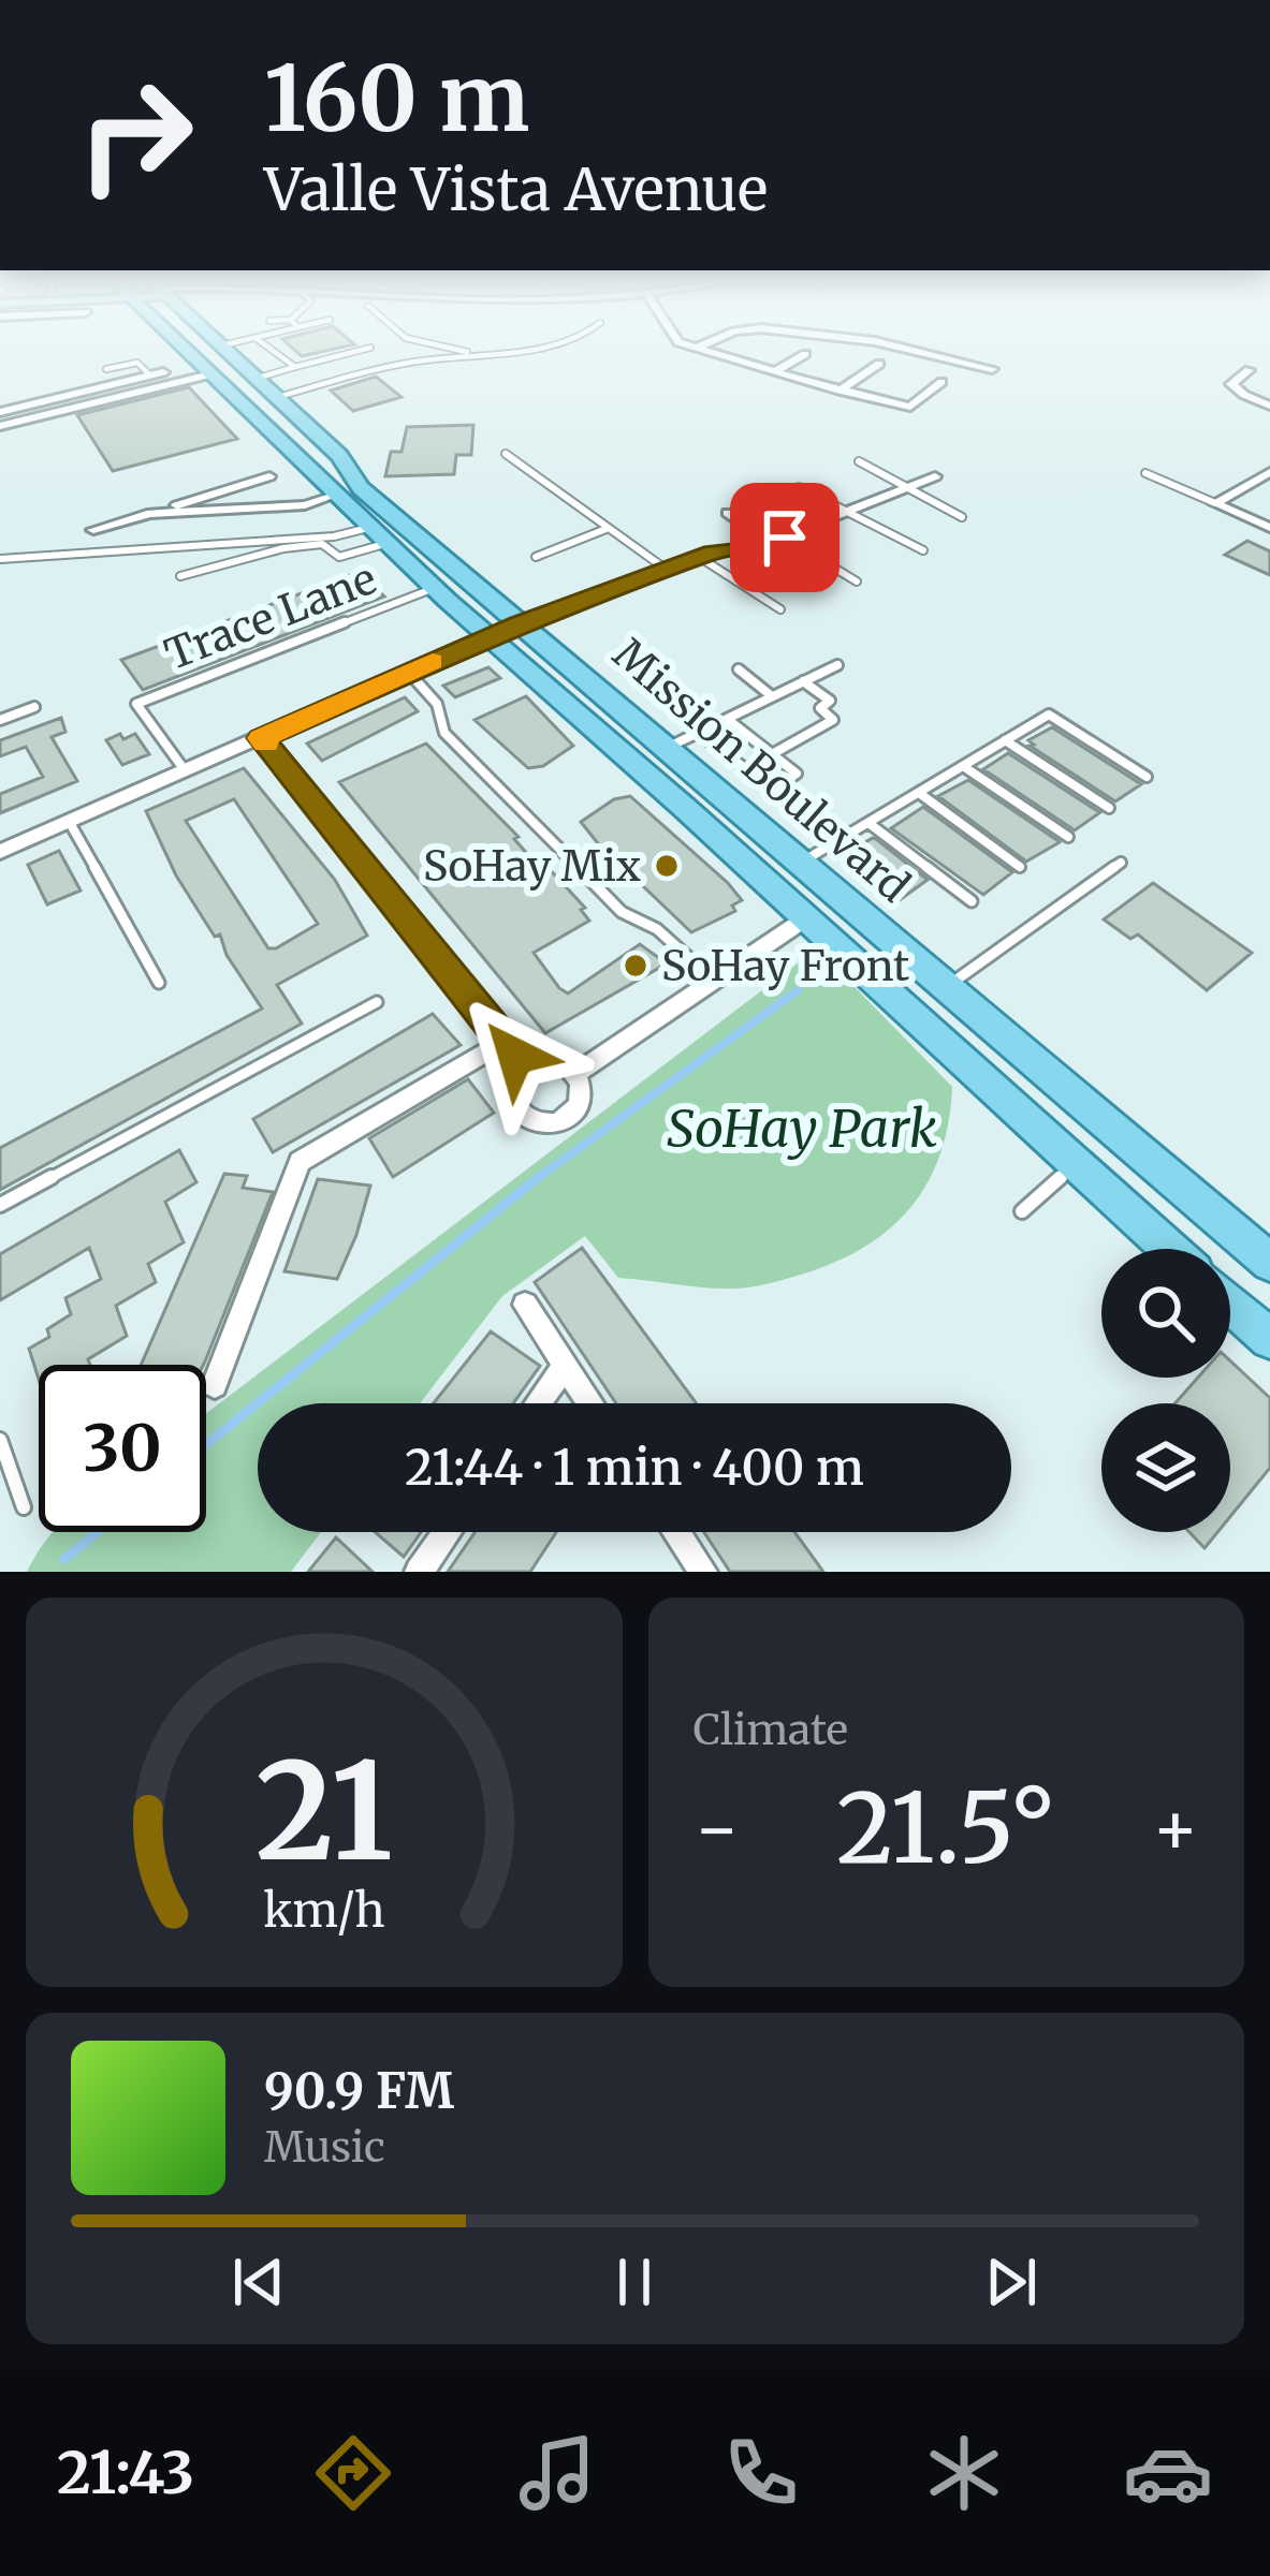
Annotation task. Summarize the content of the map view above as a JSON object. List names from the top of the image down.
{
  "streets": {
    "main road": ["Mission Boulevard"],
    "lane": ["Trace Lane"]
  },
  "crossings": [
    ["Trace Lane", "Mission Boulevard"]
  ],
  "parks": ["SoHay Park"],
  "places": ["SoHay Mix", "SoHay Front"],
  "page": {
    "turn": ["160 m", "Valle Vista Avenue"],
    "limit": "30",
    "trip": "21:44 · 1 min · 400 m",
    "tile": "Climate",
    "heat": ["−", "21.5°", "+"],
    "song": ["90.9 FM", "Music"],
    "tabs": "21:43",
    "gauge": ["21", "km/h"]
  }
}
